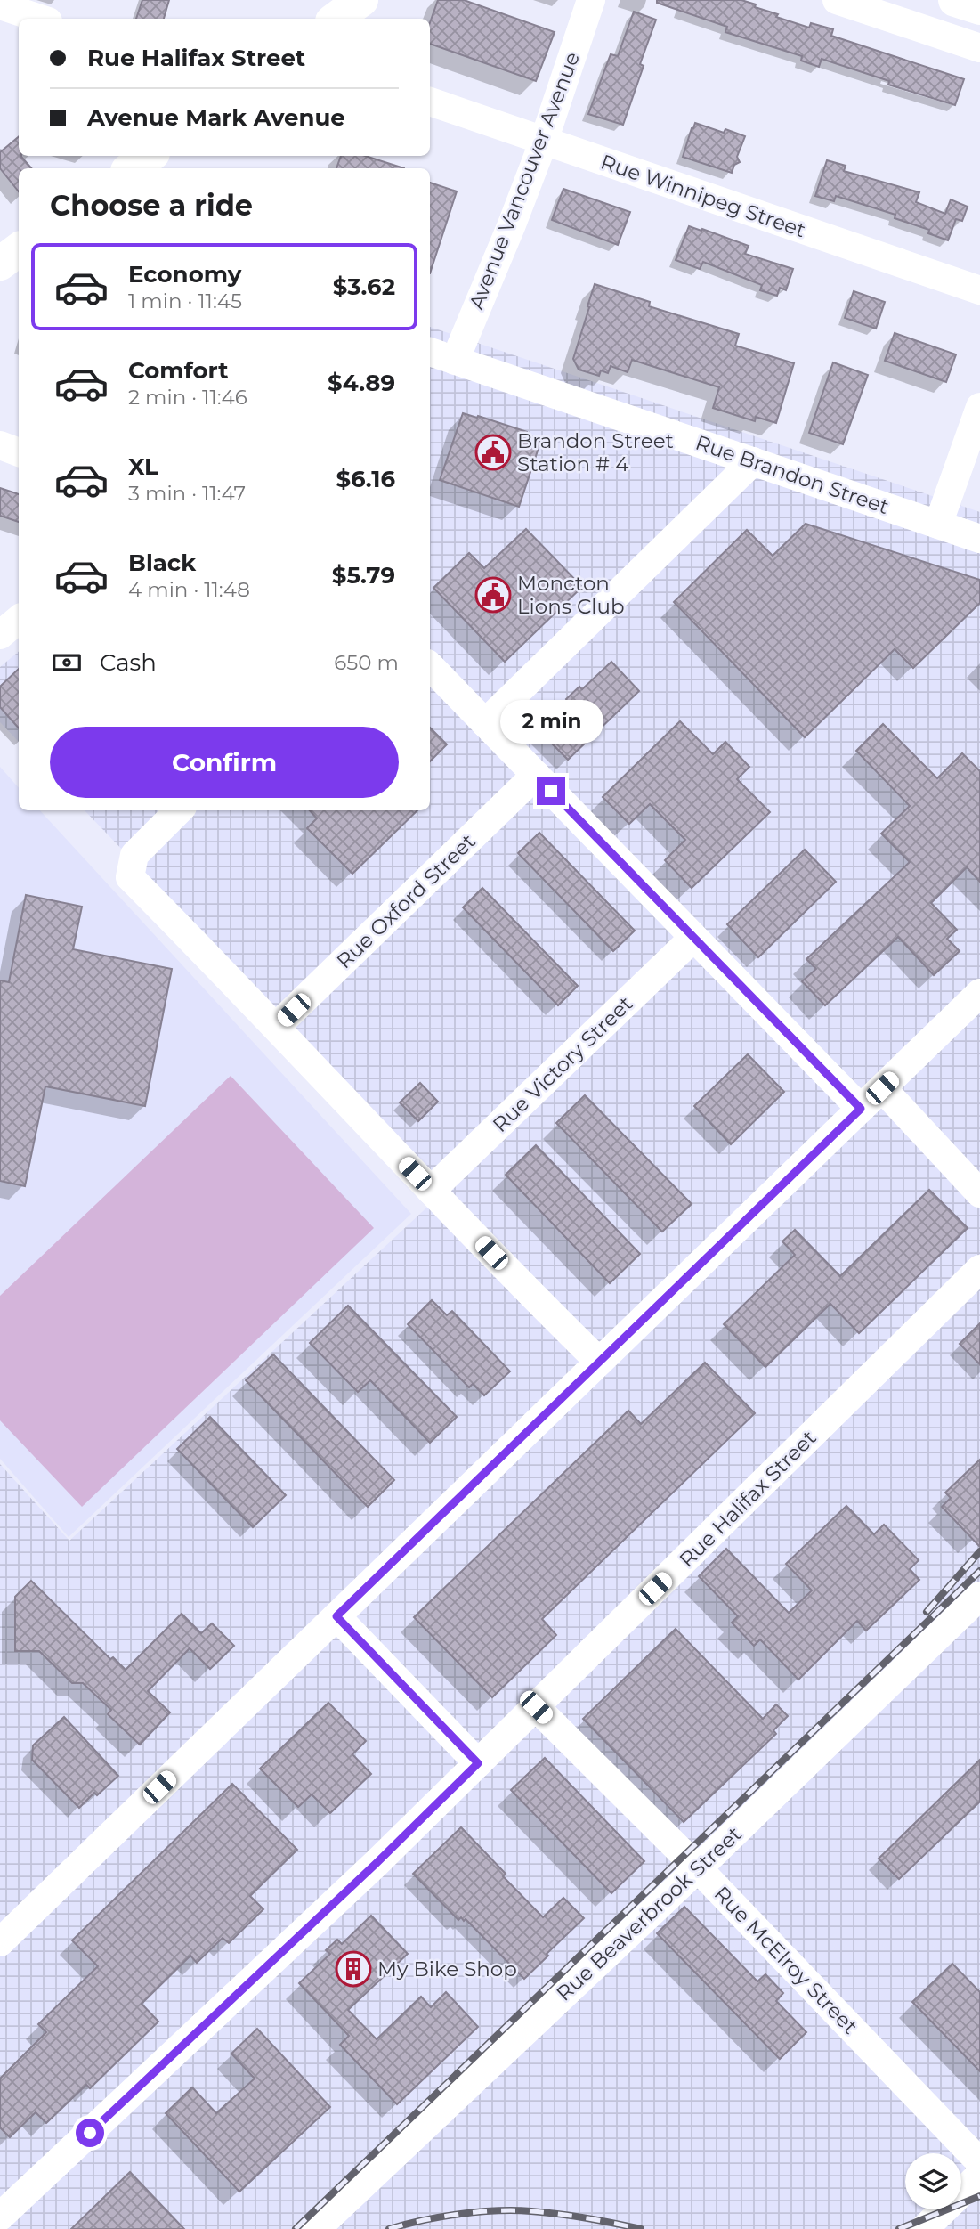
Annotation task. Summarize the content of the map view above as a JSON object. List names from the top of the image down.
{
  "streets": {
    "street": [
      "Avenue Vancouver Avenue",
      "Rue Winnipeg Street",
      "Rue Brandon Street",
      "Rue Oxford Street",
      "Rue Victory Street",
      "Rue Halifax Street",
      "Rue Beaverbrook Street",
      "Rue McElroy Street"
    ]
  },
  "crossings": [
    ["Avenue Vancouver Avenue", "Rue Winnipeg Street"],
    ["Avenue Vancouver Avenue", "Rue Brandon Street"],
    ["Rue Halifax Street", "Rue McElroy Street"],
    ["Rue Beaverbrook Street", "Rue McElroy Street"]
  ],
  "places": {
    "public building": ["Brandon Street Station # 4", "Moncton Lions Club"],
    "building": ["My Bike Shop"]
  },
  "page": {
    "banner": ["Rue Halifax Street", "Avenue Mark Avenue"],
    "heading": "Choose a ride",
    "list": [
      {
        "name": "Economy",
        "note": "1 min · 11:45",
        "value": "$3.62"
      },
      {
        "name": "Comfort",
        "note": "2 min · 11:46",
        "value": "$4.89"
      },
      {
        "name": "XL",
        "note": "3 min · 11:47",
        "value": "$6.16"
      },
      {
        "name": "Black",
        "note": "4 min · 11:48",
        "value": "$5.79"
      }
    ],
    "pay": ["Cash", "650 m"],
    "bubble": "2 min",
    "buttons": "Confirm"
  }
}
